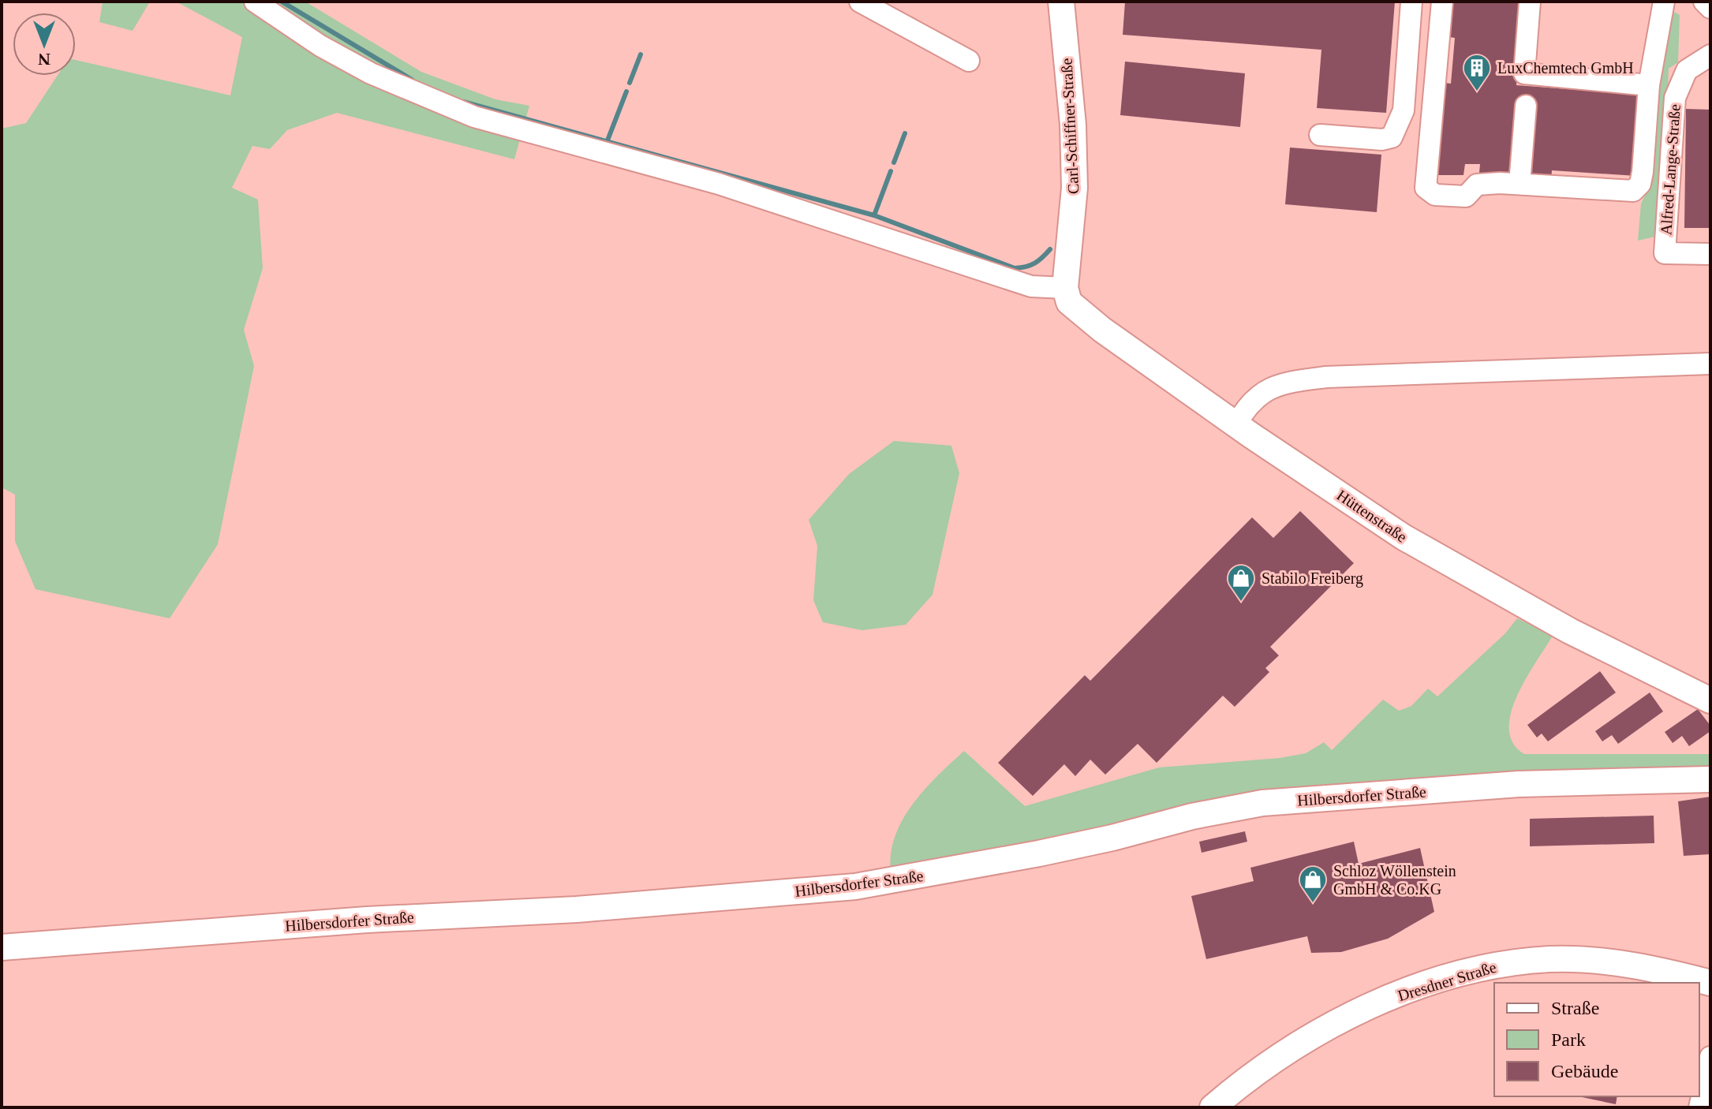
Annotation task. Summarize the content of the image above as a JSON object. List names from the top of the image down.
{
  "streets": {
    "main road": [
      "Carl-Schiffner-Straße",
      "Hüttenstraße",
      "Hilbersdorfer Straße",
      "Dresdner Straße"
    ],
    "street": ["Alfred-Lange-Straße"]
  },
  "crossings": [
    ["Carl-Schiffner-Straße", "Hüttenstraße"]
  ],
  "places": {
    "building": ["LuxChemtech GmbH"],
    "shop": ["Stabilo Freiberg", "Schloz Wöllenstein GmbH & Co.KG"]
  },
  "legend": ["Straße", "Park", "Gebäude"],
  "north": "bottom"
}
